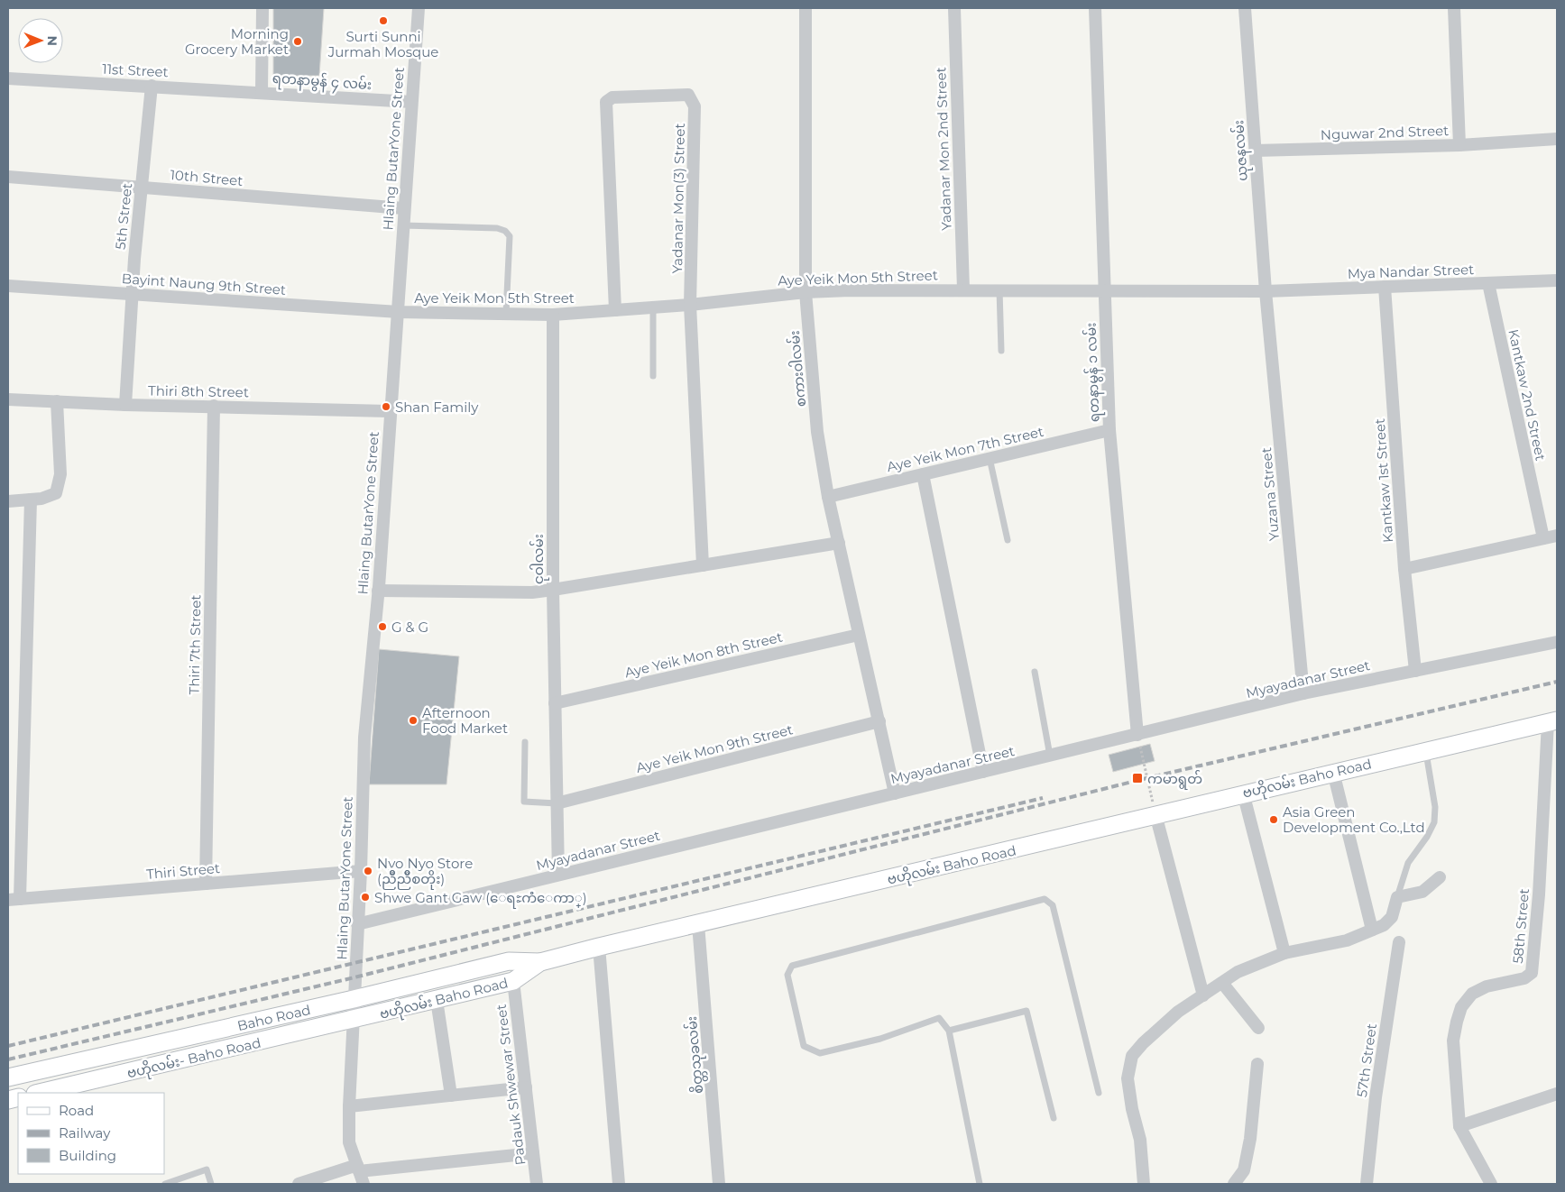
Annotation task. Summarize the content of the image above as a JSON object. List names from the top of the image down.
{
  "streets": {
    "main road": ["ဗဟိုလမ်း Baho Road", "Baho Road", "ဗဟိုလမ်း- Baho Road"],
    "street": [
      "11st Street",
      "ရတနာမွန် ၄ လမ်း",
      "Nguwar 2nd Street",
      "Hlaing ButarYone Street",
      "Yadanar Mon 2nd Street",
      "ယုဇနလမ်း",
      "10th Street",
      "Yadanar Mon(3) Street",
      "5th Street",
      "Mya Nandar Street",
      "Aye Yeik Mon 5th Street",
      "Bayint Naung 9th Street",
      "စကား၀ါလမ်း",
      "ရတနာမွန် ၁ လမ်း",
      "Thiri 8th Street",
      "Kantkaw 2nd Street",
      "Aye Yeik Mon 7th Street",
      "Kantkaw 1st Street",
      "Yuzana Street",
      "ငုဝါလမ်း",
      "Thiri 7th Street",
      "Aye Yeik Mon 8th Street",
      "Myayadanar Street",
      "Aye Yeik Mon 9th Street",
      "Thiri Street",
      "58th Street",
      "စိတ္တသုခလမ်း",
      "57th Street",
      "Padauk Shwewar Street"
    ]
  },
  "crossings": [
    ["11st Street", "ရတနာမွန် ၄ လမ်း"],
    ["11st Street", "5th Street"],
    ["ရတနာမွန် ၄ လမ်း", "Hlaing ButarYone Street"],
    ["Nguwar 2nd Street", "ယုဇနလမ်း"],
    ["Hlaing ButarYone Street", "10th Street"],
    ["Hlaing ButarYone Street", "Aye Yeik Mon 5th Street"],
    ["Hlaing ButarYone Street", "Bayint Naung 9th Street"],
    ["Hlaing ButarYone Street", "Thiri 8th Street"],
    ["Hlaing ButarYone Street", "Myayadanar Street"],
    ["Hlaing ButarYone Street", "ဗဟိုလမ်း Baho Road"],
    ["Hlaing ButarYone Street", "Thiri Street"],
    ["Hlaing ButarYone Street", "Baho Road"],
    ["Hlaing ButarYone Street", "ဗဟိုလမ်း- Baho Road"],
    ["Yadanar Mon 2nd Street", "Aye Yeik Mon 5th Street"],
    ["ယုဇနလမ်း", "Mya Nandar Street"],
    ["ယုဇနလမ်း", "Aye Yeik Mon 5th Street"],
    ["ယုဇနလမ်း", "Yuzana Street"],
    ["10th Street", "5th Street"],
    ["Yadanar Mon(3) Street", "Aye Yeik Mon 5th Street"],
    ["5th Street", "Bayint Naung 9th Street"],
    ["5th Street", "Thiri 8th Street"],
    ["Mya Nandar Street", "Aye Yeik Mon 5th Street"],
    ["Mya Nandar Street", "Kantkaw 2nd Street"],
    ["Mya Nandar Street", "Kantkaw 1st Street"],
    ["Mya Nandar Street", "Yuzana Street"],
    ["Aye Yeik Mon 5th Street", "Bayint Naung 9th Street"],
    ["Aye Yeik Mon 5th Street", "စကား၀ါလမ်း"],
    ["Aye Yeik Mon 5th Street", "ရတနာမွန် ၁ လမ်း"],
    ["Aye Yeik Mon 5th Street", "Yuzana Street"],
    ["Aye Yeik Mon 5th Street", "ငုဝါလမ်း"],
    ["စကား၀ါလမ်း", "Aye Yeik Mon 7th Street"],
    ["စကား၀ါလမ်း", "Aye Yeik Mon 8th Street"],
    ["စကား၀ါလမ်း", "Myayadanar Street"],
    ["စကား၀ါလမ်း", "Aye Yeik Mon 9th Street"],
    ["ရတနာမွန် ၁ လမ်း", "Aye Yeik Mon 7th Street"],
    ["ရတနာမွန် ၁ လမ်း", "Myayadanar Street"],
    ["Thiri 8th Street", "Thiri 7th Street"],
    ["Kantkaw 1st Street", "Myayadanar Street"],
    ["Yuzana Street", "Myayadanar Street"],
    ["ငုဝါလမ်း", "Aye Yeik Mon 8th Street"],
    ["ငုဝါလမ်း", "Myayadanar Street"],
    ["ငုဝါလမ်း", "Aye Yeik Mon 9th Street"],
    ["Thiri 7th Street", "Thiri Street"],
    ["ဗဟိုလမ်း Baho Road", "58th Street"],
    ["ဗဟိုလမ်း Baho Road", "Baho Road"],
    ["ဗဟိုလမ်း Baho Road", "စိတ္တသုခလမ်း"],
    ["ဗဟိုလမ်း Baho Road", "ဗဟိုလမ်း- Baho Road"],
    ["ဗဟိုလမ်း Baho Road", "Padauk Shwewar Street"]
  ],
  "places": {
    "other": [
      "Surti Sunni Jurmah Mosque",
      "Morning Grocery Market",
      "Shan Family",
      "G & G",
      "Afternoon Food Market",
      "Asia Green Development Co.,Ltd",
      "Nyo Nyo Store (ညိဳညိဳစတိုး)",
      "Shwe Gant Gaw (ေရႊကံံေကာ္)"
    ],
    "transit": ["ကမာရွတ်"]
  },
  "legend": ["Road", "Railway", "Building"],
  "north": "right"
}
